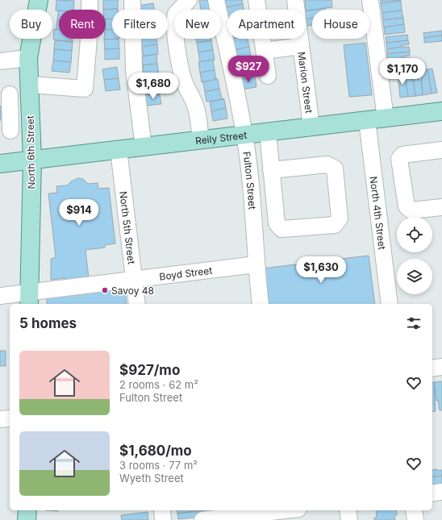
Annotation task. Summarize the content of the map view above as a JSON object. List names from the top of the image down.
{
  "streets": {
    "main road": ["Reily Street", "North 6th Street"],
    "street": [
      "Marion Street",
      "Fulton Street",
      "North 4th Street",
      "North 5th Street",
      "Boyd Street"
    ]
  },
  "crossings": [
    ["Marion Street", "Reily Street"],
    ["Reily Street", "North 6th Street"],
    ["Reily Street", "Fulton Street"],
    ["Reily Street", "North 4th Street"],
    ["Reily Street", "North 5th Street"],
    ["North 6th Street", "Boyd Street"],
    ["Fulton Street", "Boyd Street"],
    ["North 5th Street", "Boyd Street"]
  ],
  "places": ["Savoy 48"],
  "page": {
    "chip": [
      "Buy",
      "Rent",
      "Filters",
      "New",
      "Apartment",
      "House"
    ],
    "price": [
      "$927",
      "$1,170",
      "$1,680",
      "$914",
      "$1,630"
    ],
    "heading": "5 homes",
    "list": [
      {
        "name": "$927/mo",
        "note": "2 rooms · 62 m² · Fulton Street"
      },
      {
        "name": "$1,680/mo",
        "note": "3 rooms · 77 m² · Wyeth Street"
      }
    ]
  }
}
